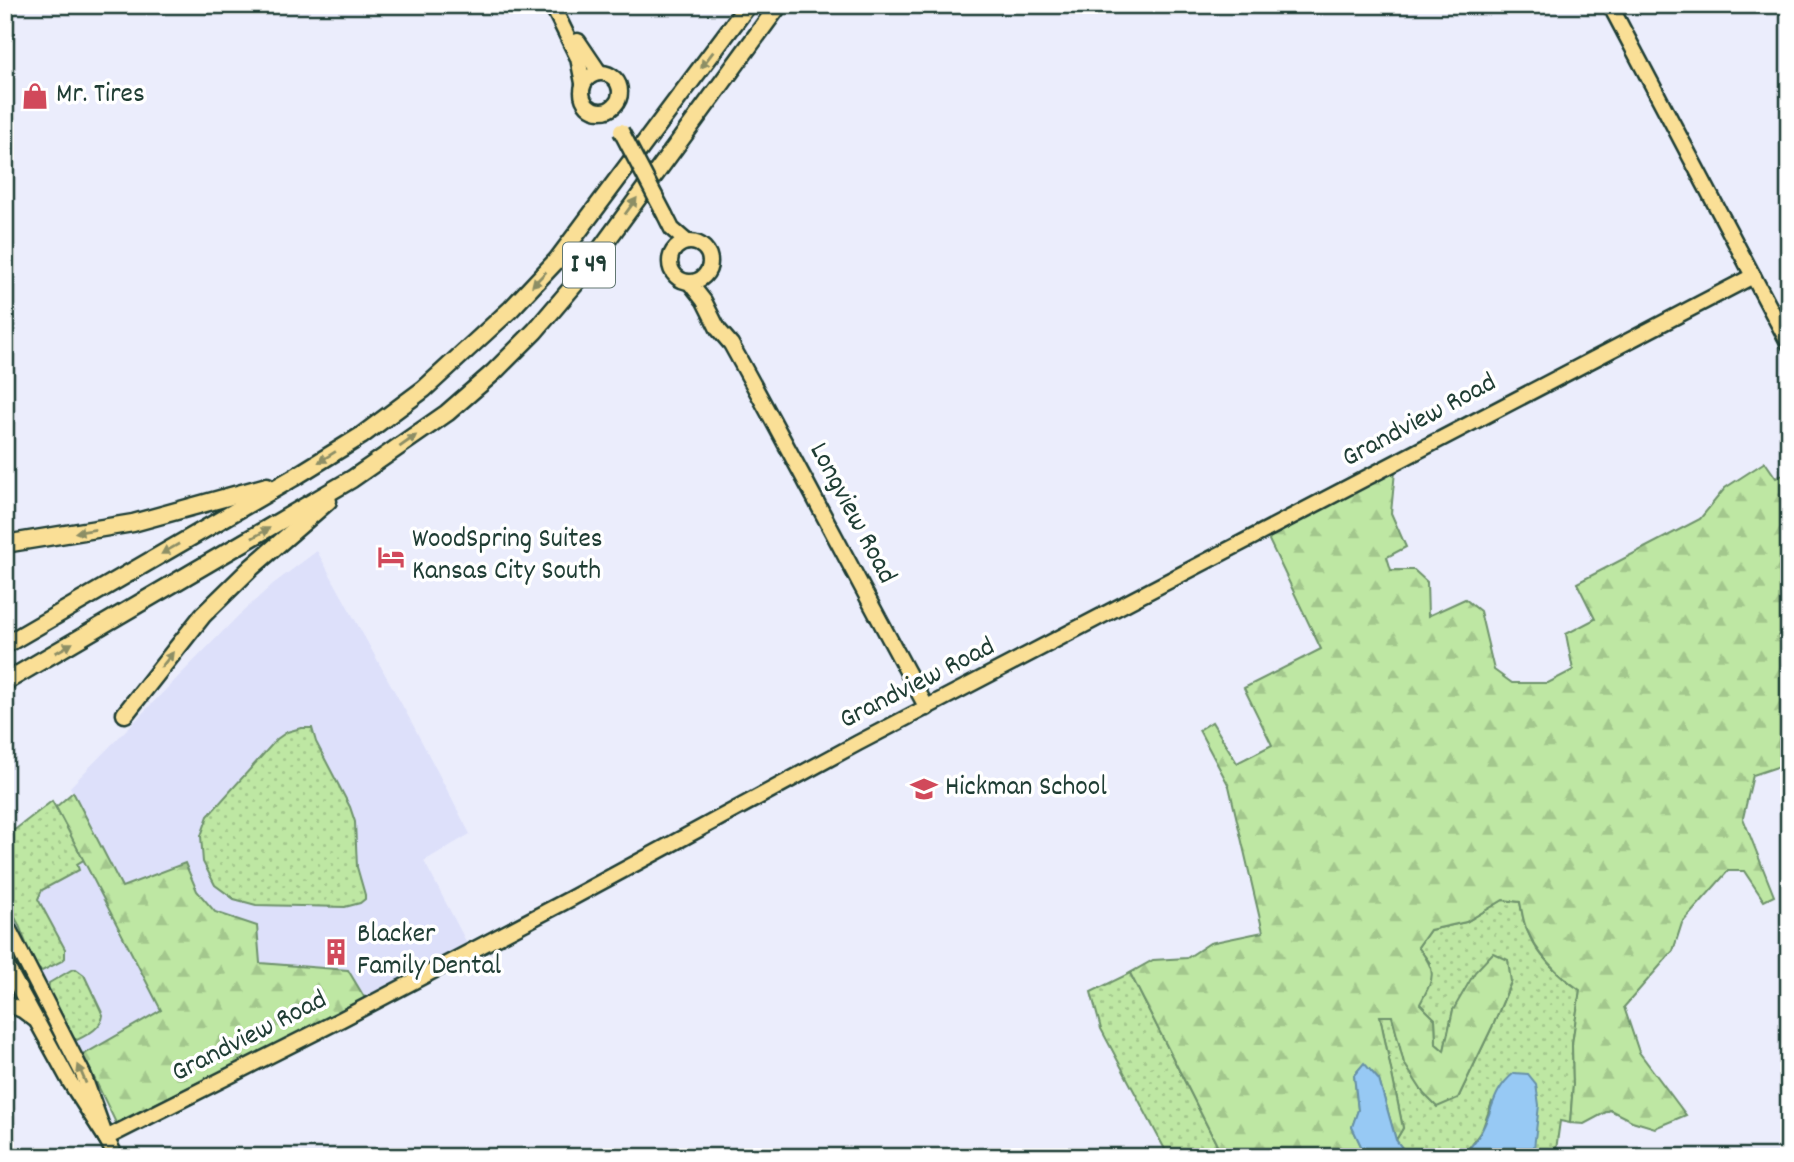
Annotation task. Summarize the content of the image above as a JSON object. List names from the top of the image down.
{
  "streets": {
    "highway": ["I 49"],
    "main road": ["Grandview Road", "Longview Road"]
  },
  "crossings": [
    ["Grandview Road", "Longview Road"]
  ],
  "places": {
    "shop": ["Mr. Tires"],
    "hotel": ["WoodSpring Suites Kansas City South"],
    "school or university": ["Hickman School"],
    "building": ["Blacker Family Dental"]
  }
}
